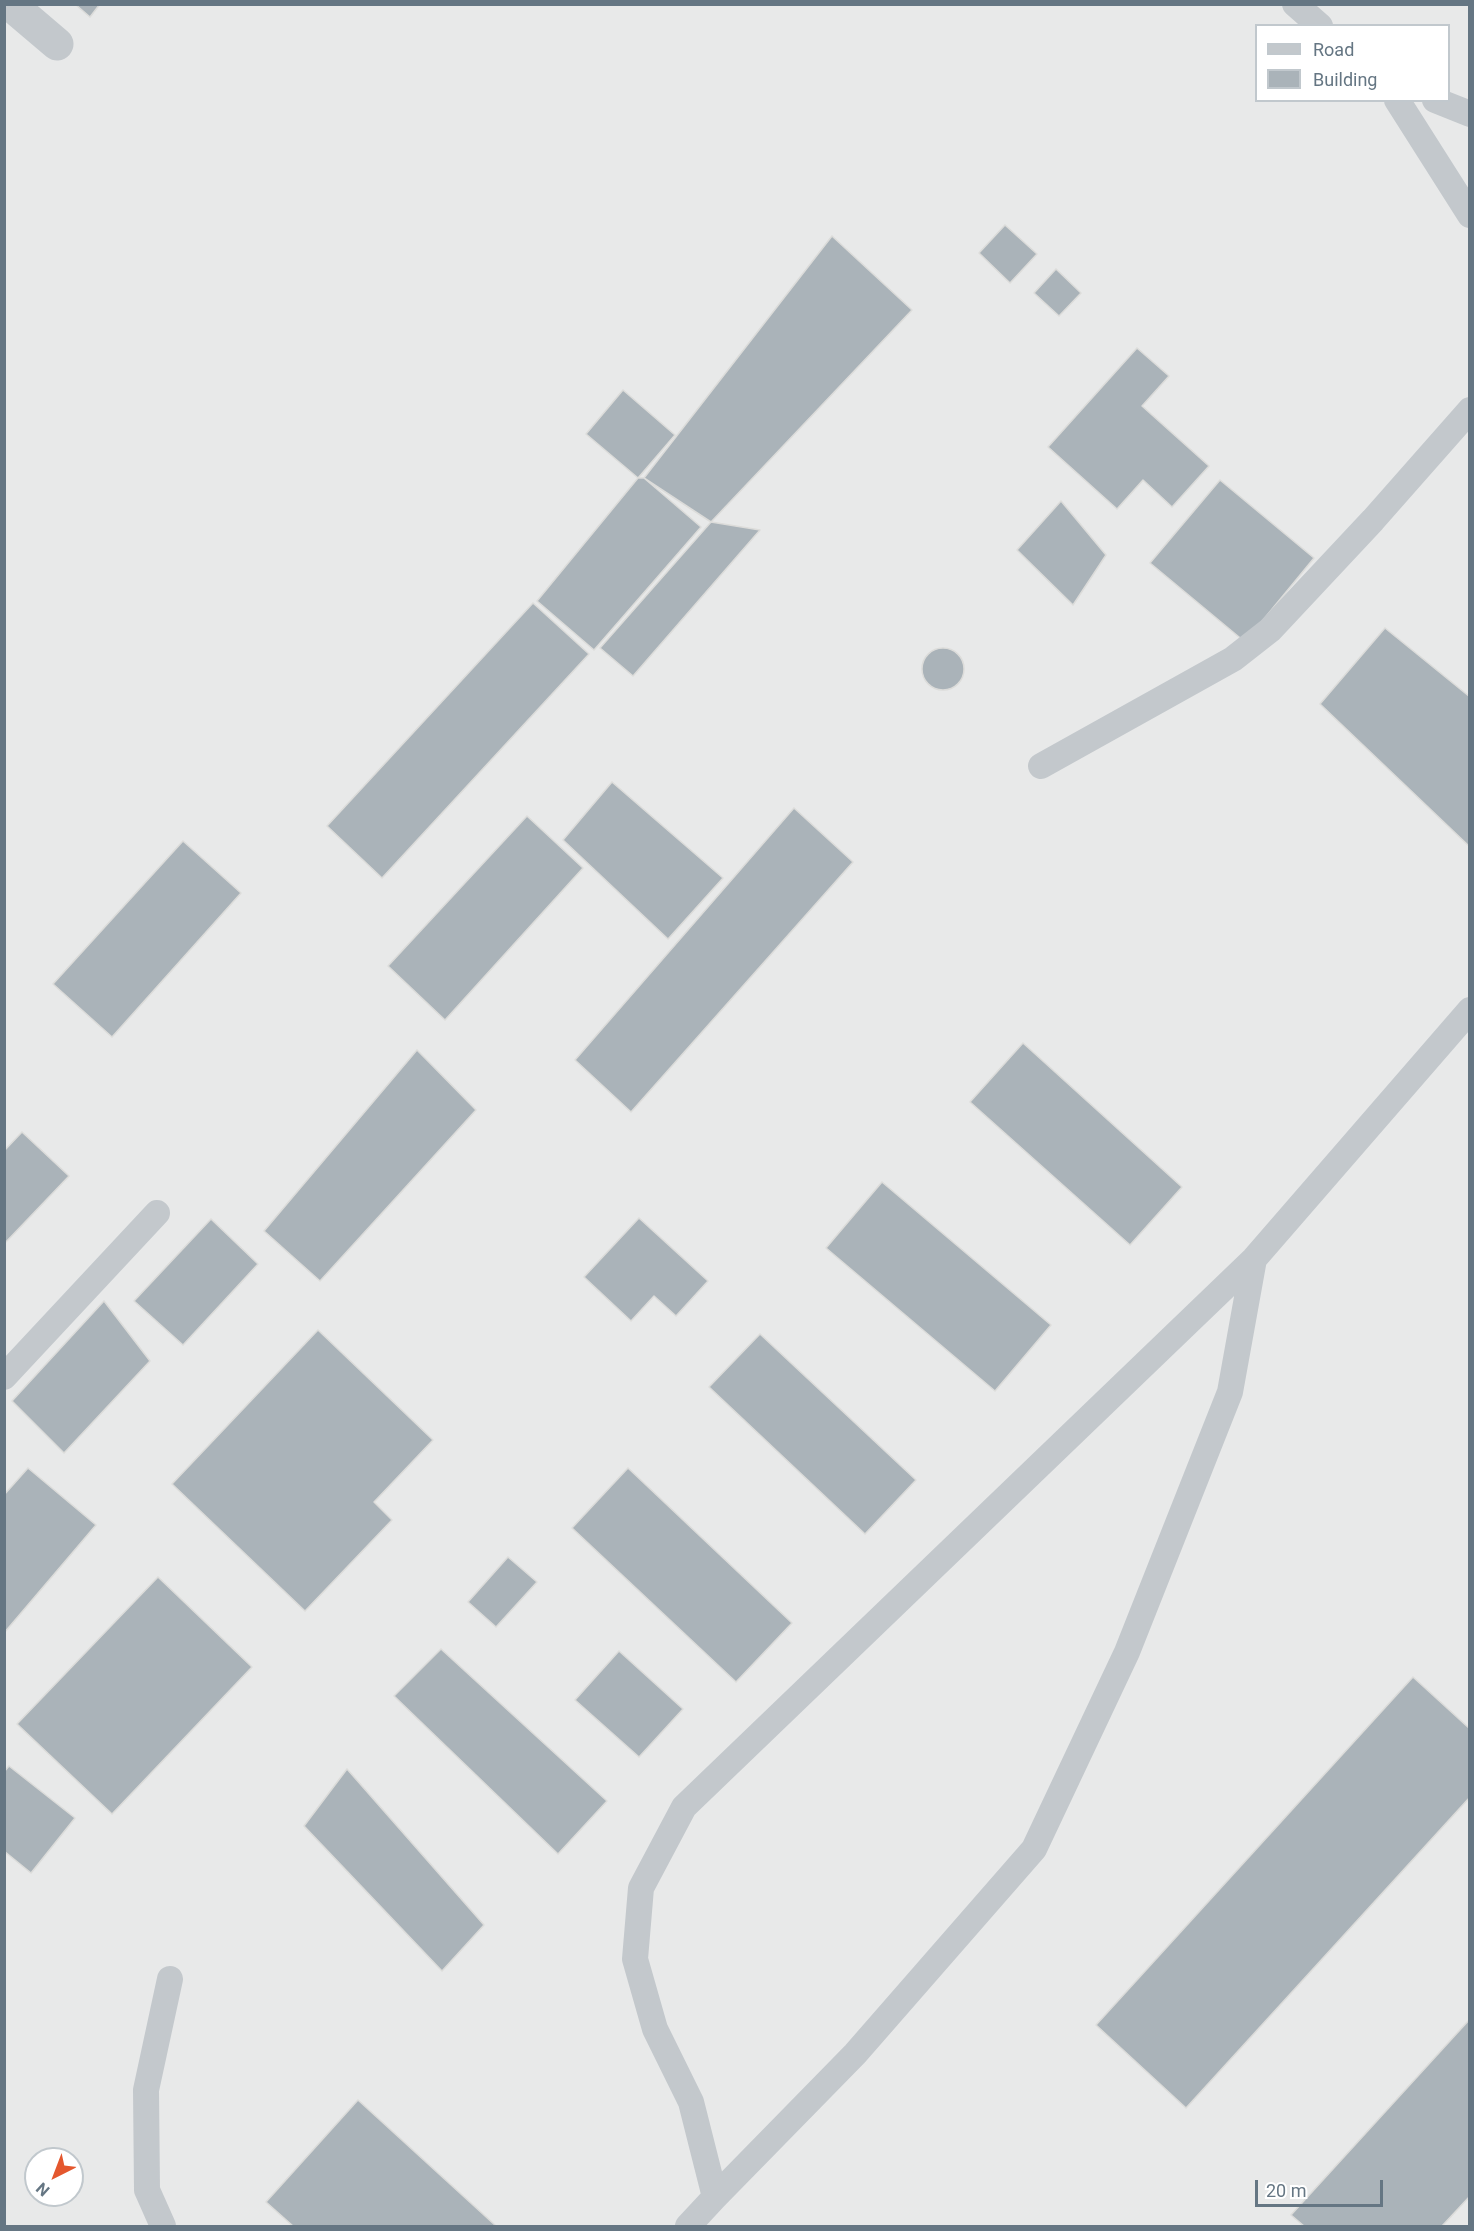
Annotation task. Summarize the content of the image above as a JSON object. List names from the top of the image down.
{
  "legend": ["Road", "Building"],
  "scale_bar": "20 m",
  "north": "bottom left"
}
